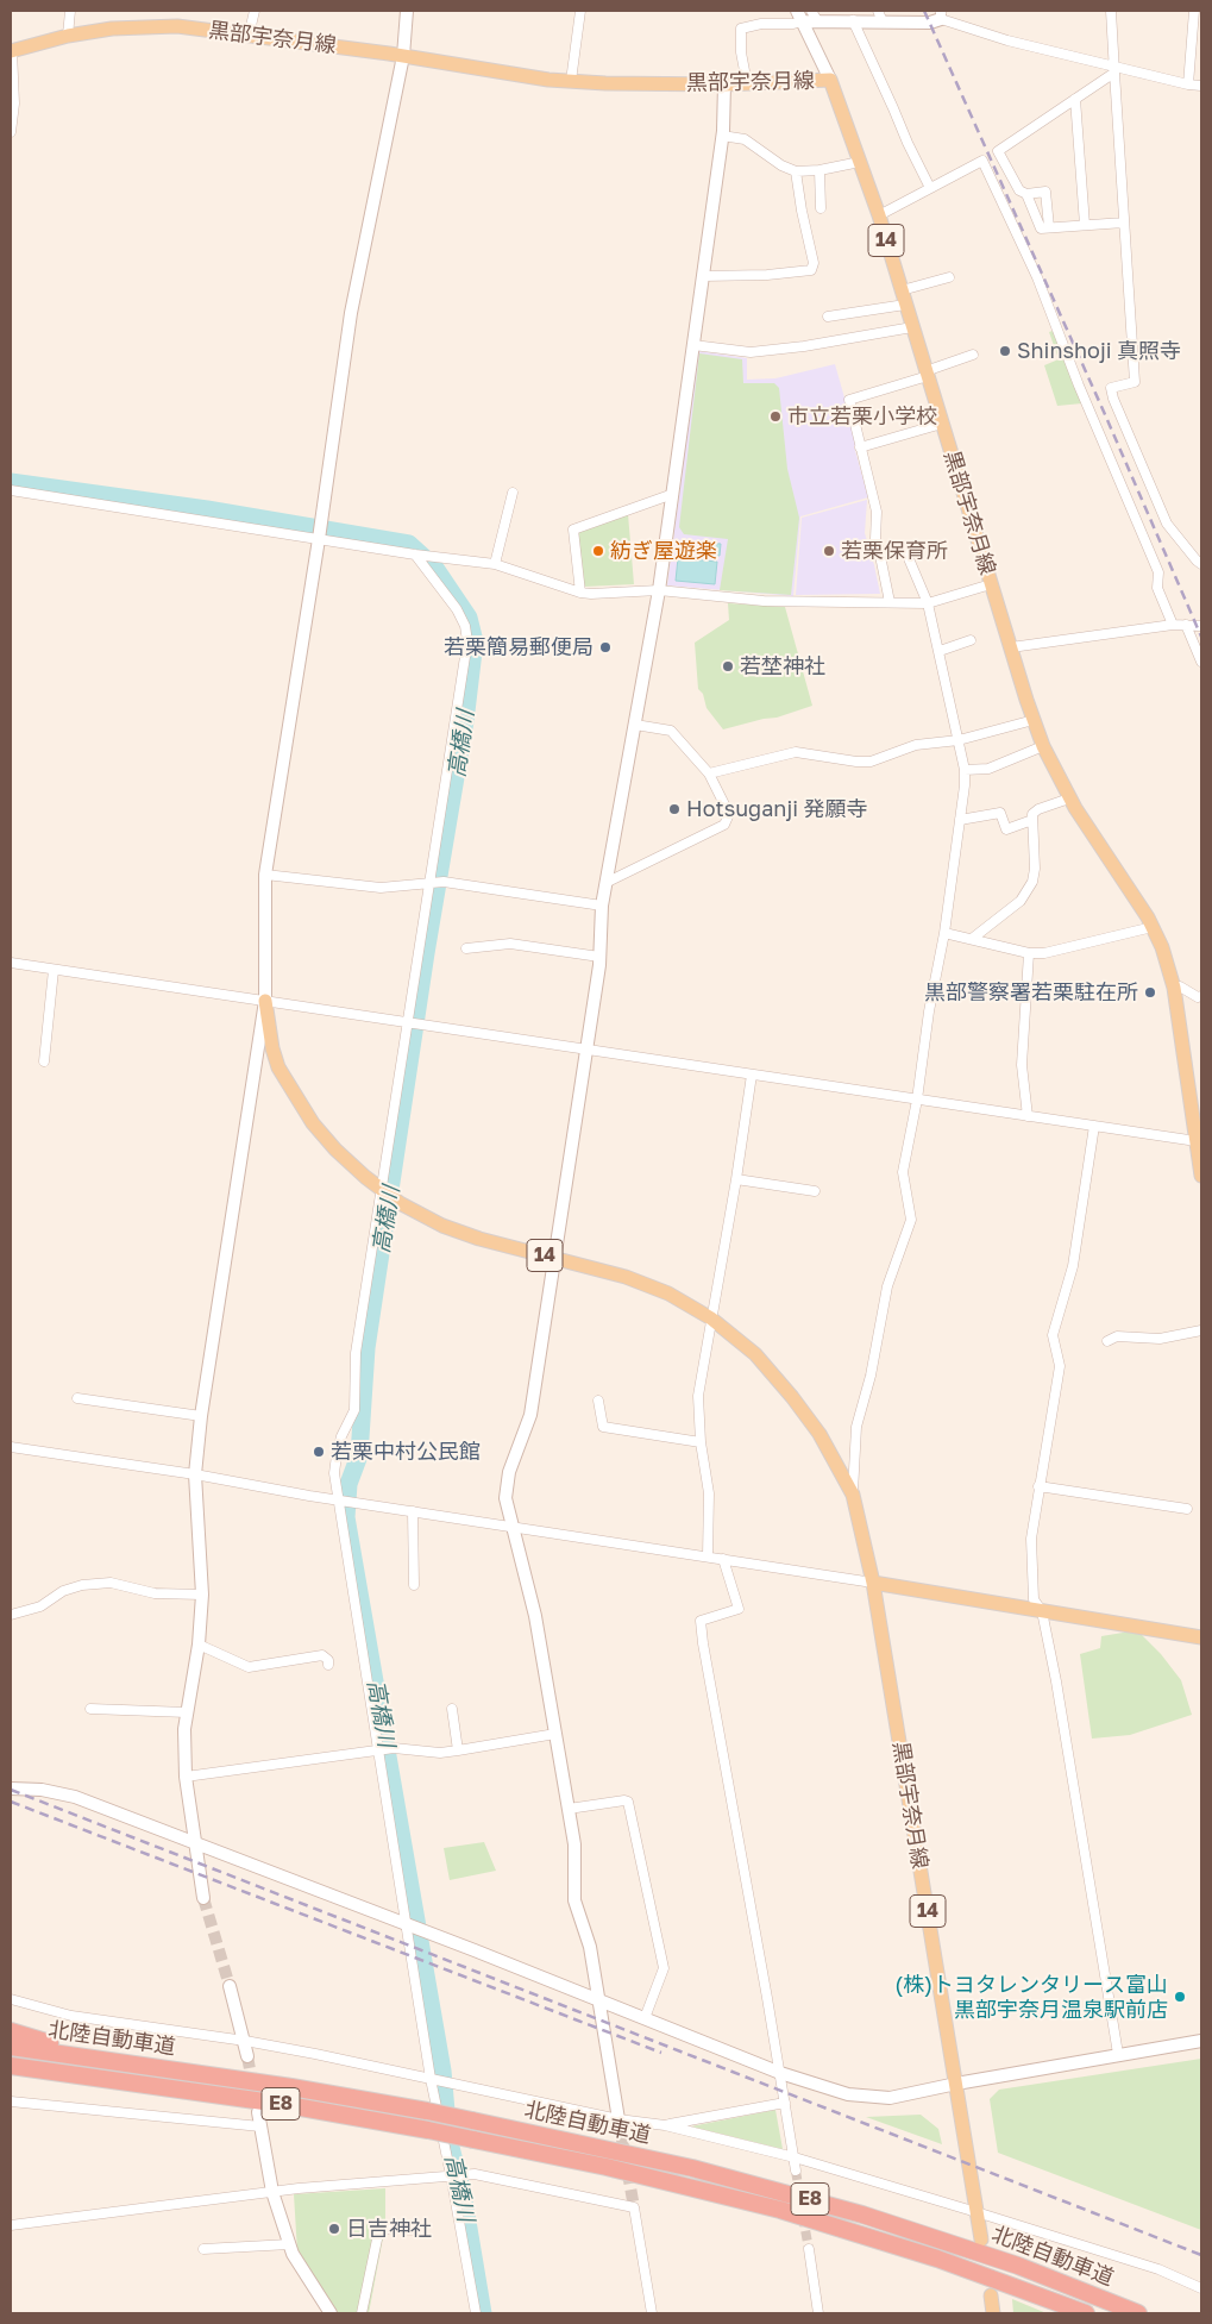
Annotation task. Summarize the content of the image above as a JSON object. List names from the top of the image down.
{
  "streets": {
    "highway": ["北陸自動車道", "E8"],
    "main road": ["黒部宇奈月線", "14"]
  },
  "water": ["高橋川"],
  "places": [
    "Shinshoji 真照寺",
    "市立若栗小学校",
    "紡ぎ屋遊楽",
    "若栗保育所",
    "若栗簡易郵便局",
    "若埜神社",
    "Hotsuganji 発願寺",
    "黒部警察署若栗駐在所",
    "若栗中村公民館",
    "(株)トヨタレンタリース富山 黒部宇奈月温泉駅前店",
    "日吉神社"
  ]
}
